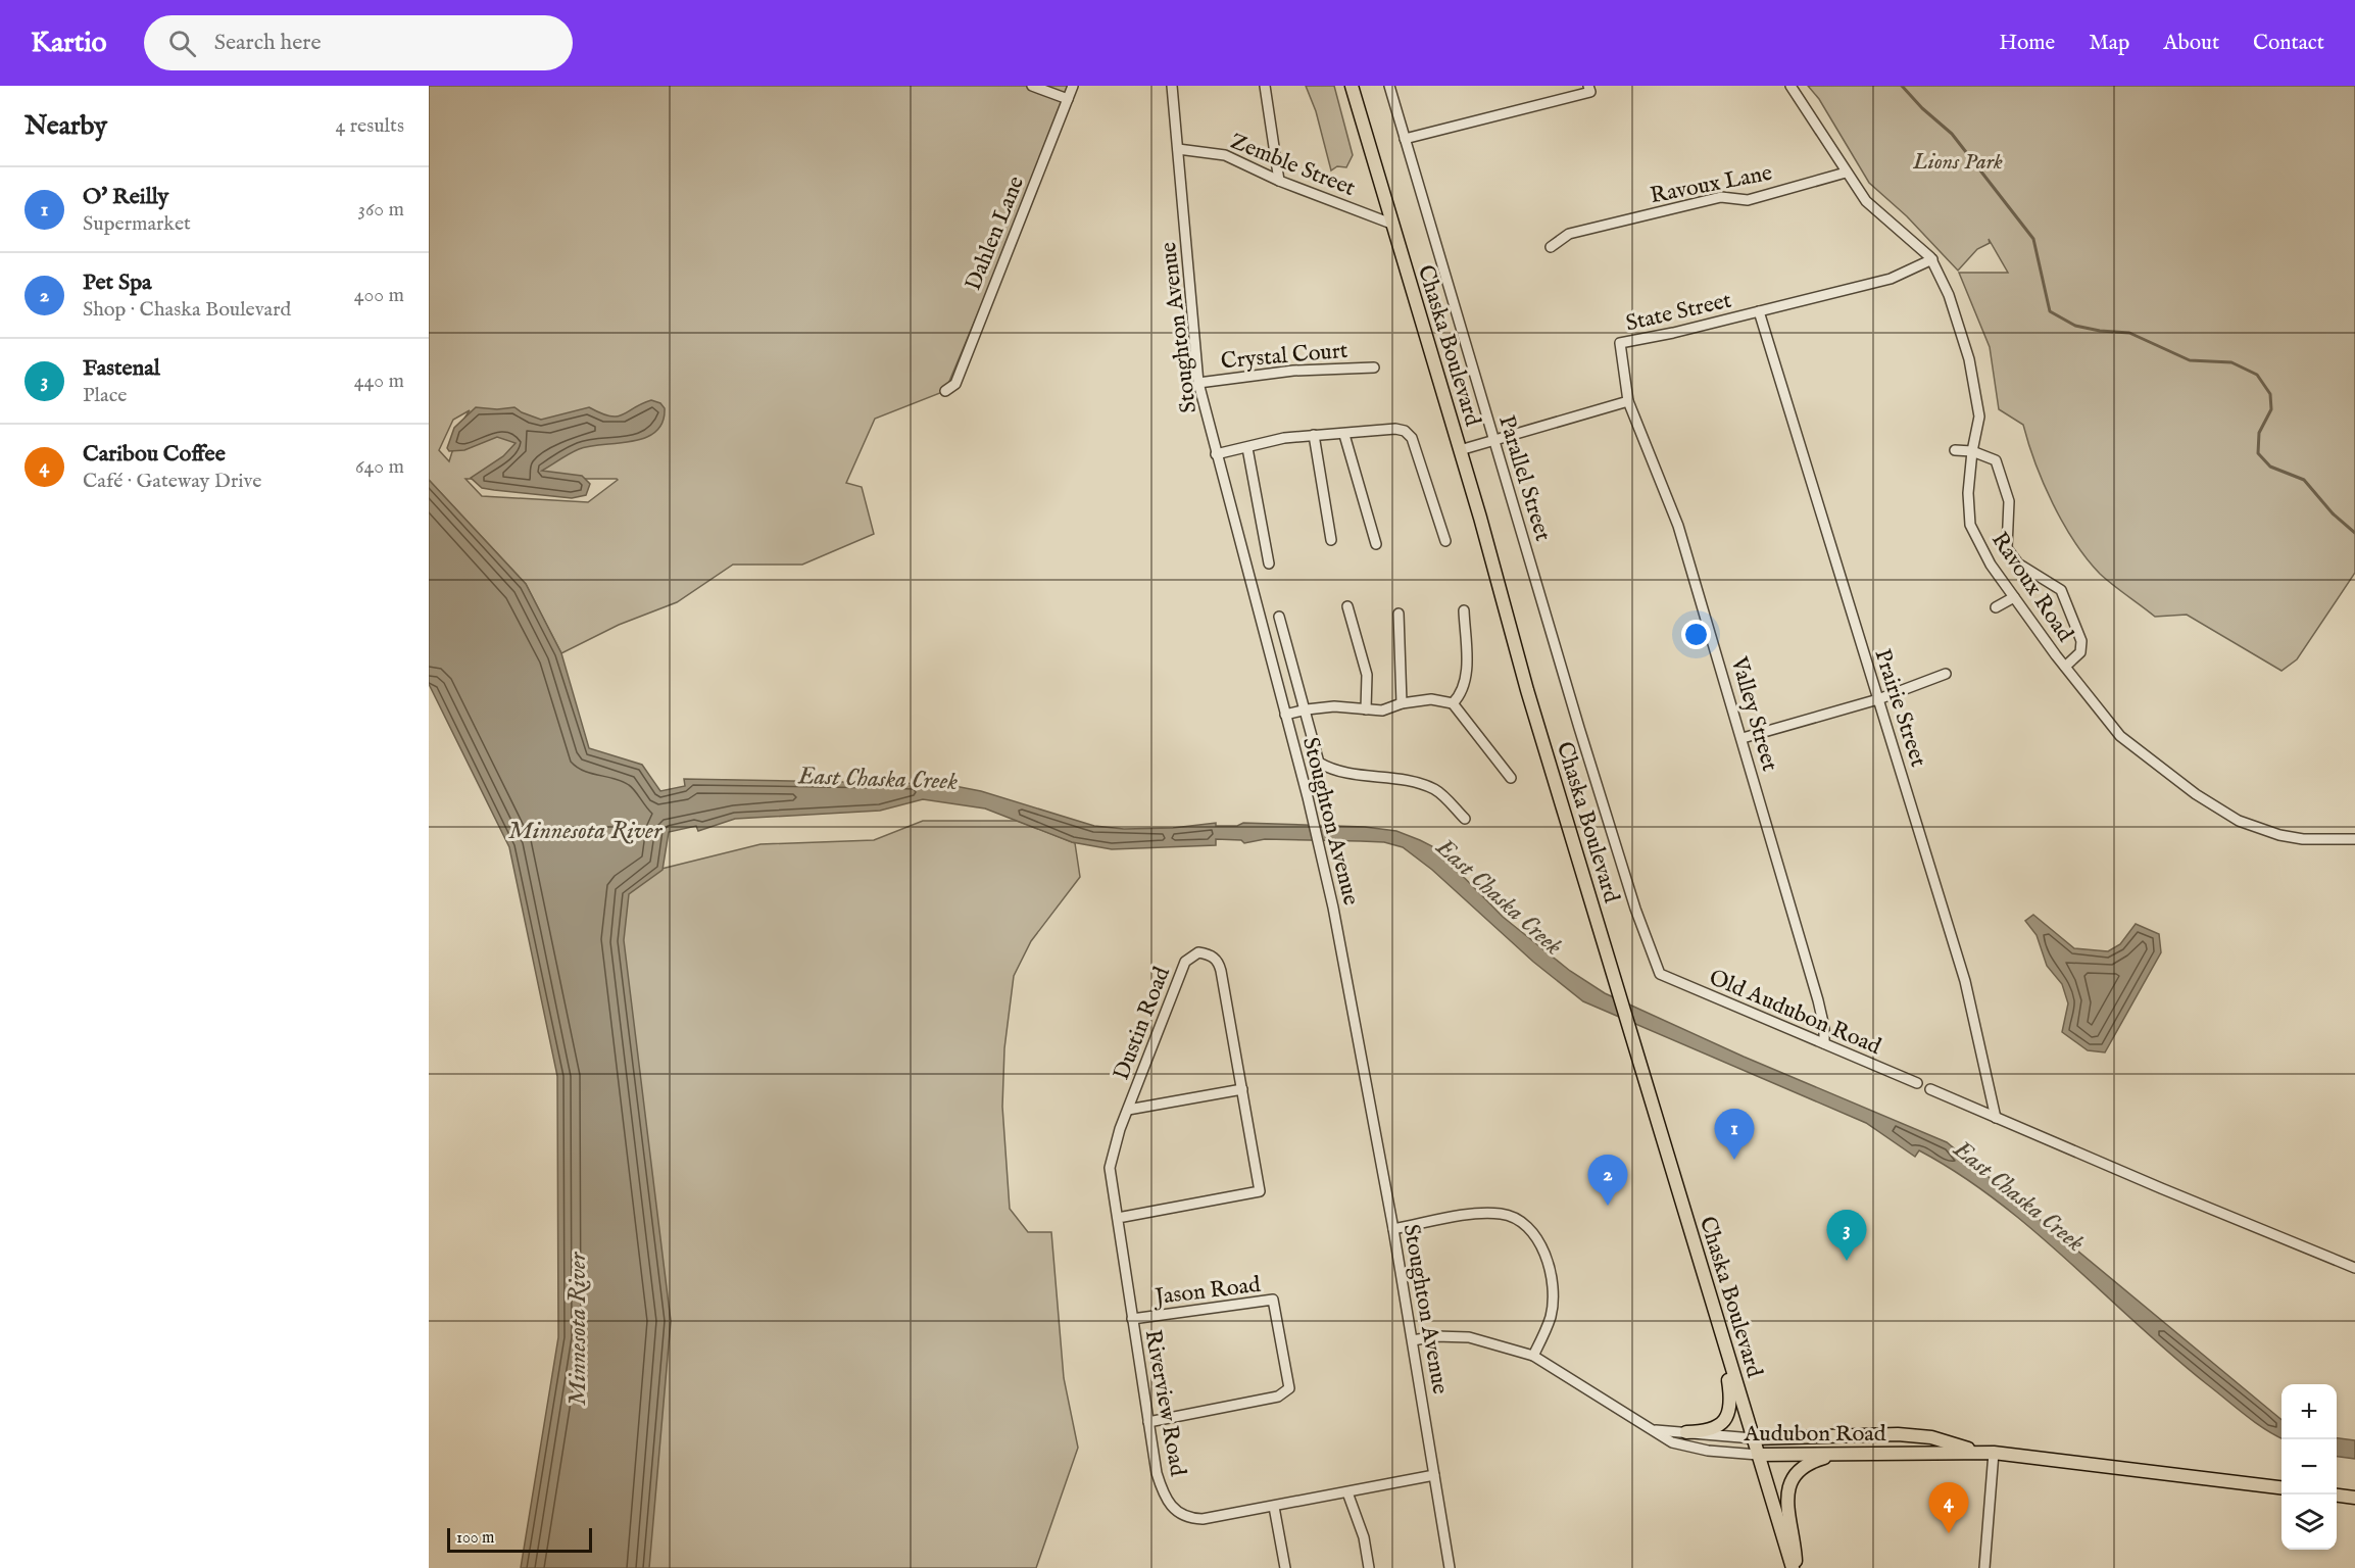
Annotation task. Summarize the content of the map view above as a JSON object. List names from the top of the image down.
{
  "streets": {
    "main road": ["Chaska Boulevard", "Audubon Road"],
    "street": [
      "Zemble Street",
      "Ravoux Lane",
      "Dahlen Lane",
      "State Street",
      "Stoughton Avenue",
      "Crystal Court",
      "Parallel Street",
      "Ravoux Road",
      "Prairie Street",
      "Valley Street",
      "Old Audubon Road",
      "Dustin Road",
      "Jason Road",
      "Riverview Road"
    ]
  },
  "crossings": [
    ["Zemble Street", "Stoughton Avenue"],
    ["Zemble Street", "Chaska Boulevard"],
    ["Ravoux Lane", "Ravoux Road"],
    ["State Street", "Ravoux Road"],
    ["State Street", "Prairie Street"],
    ["State Street", "Valley Street"],
    ["Stoughton Avenue", "Crystal Court"],
    ["Stoughton Avenue", "Riverview Road"],
    ["Stoughton Avenue", "Audubon Road"],
    ["Chaska Boulevard", "Audubon Road"],
    ["Parallel Street", "Old Audubon Road"],
    ["Valley Street", "Old Audubon Road"],
    ["Dustin Road", "Riverview Road"],
    ["Jason Road", "Riverview Road"]
  ],
  "water": ["East Chaska Creek", "Minnesota River"],
  "parks": ["Lions Park"],
  "scale_bar": "100 m",
  "page": {
    "header": "Kartio",
    "search": "Search here",
    "nav": [
      "Home",
      "Map",
      "About",
      "Contact"
    ],
    "heading": ["Nearby", "4 results"],
    "list": [
      {
        "mark": "1",
        "name": "O' Reilly",
        "note": "Supermarket",
        "value": "360 m"
      },
      {
        "mark": "2",
        "name": "Pet Spa",
        "note": "Shop · Chaska Boulevard",
        "value": "400 m"
      },
      {
        "mark": "3",
        "name": "Fastenal",
        "note": "Place",
        "value": "440 m"
      },
      {
        "mark": "4",
        "name": "Caribou Coffee",
        "note": "Café · Gateway Drive",
        "value": "640 m"
      }
    ],
    "pins": [
      "1",
      "2",
      "3",
      "4"
    ],
    "map_buttons": ["+", "−"],
    "scale": "100 m"
  }
}
